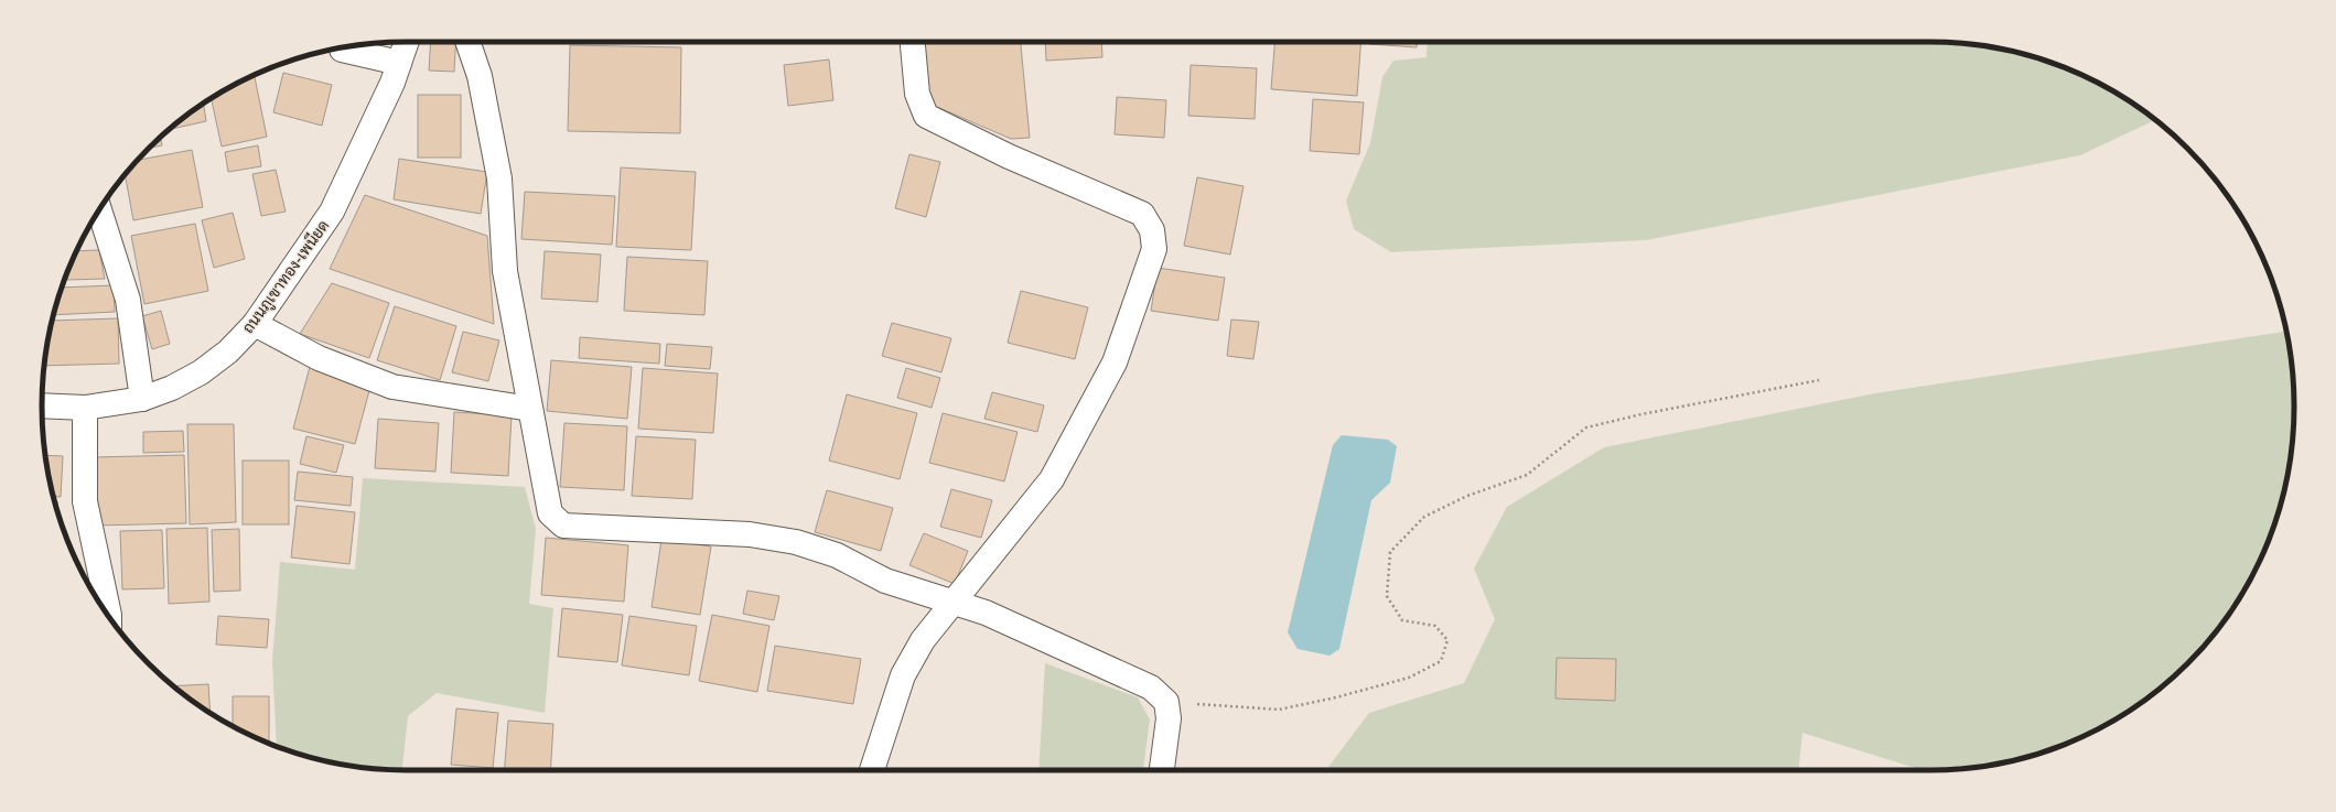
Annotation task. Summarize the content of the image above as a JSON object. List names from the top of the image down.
{
  "streets": {
    "street": ["ถนนภูเขาทอง-เพนียด"]
  }
}
